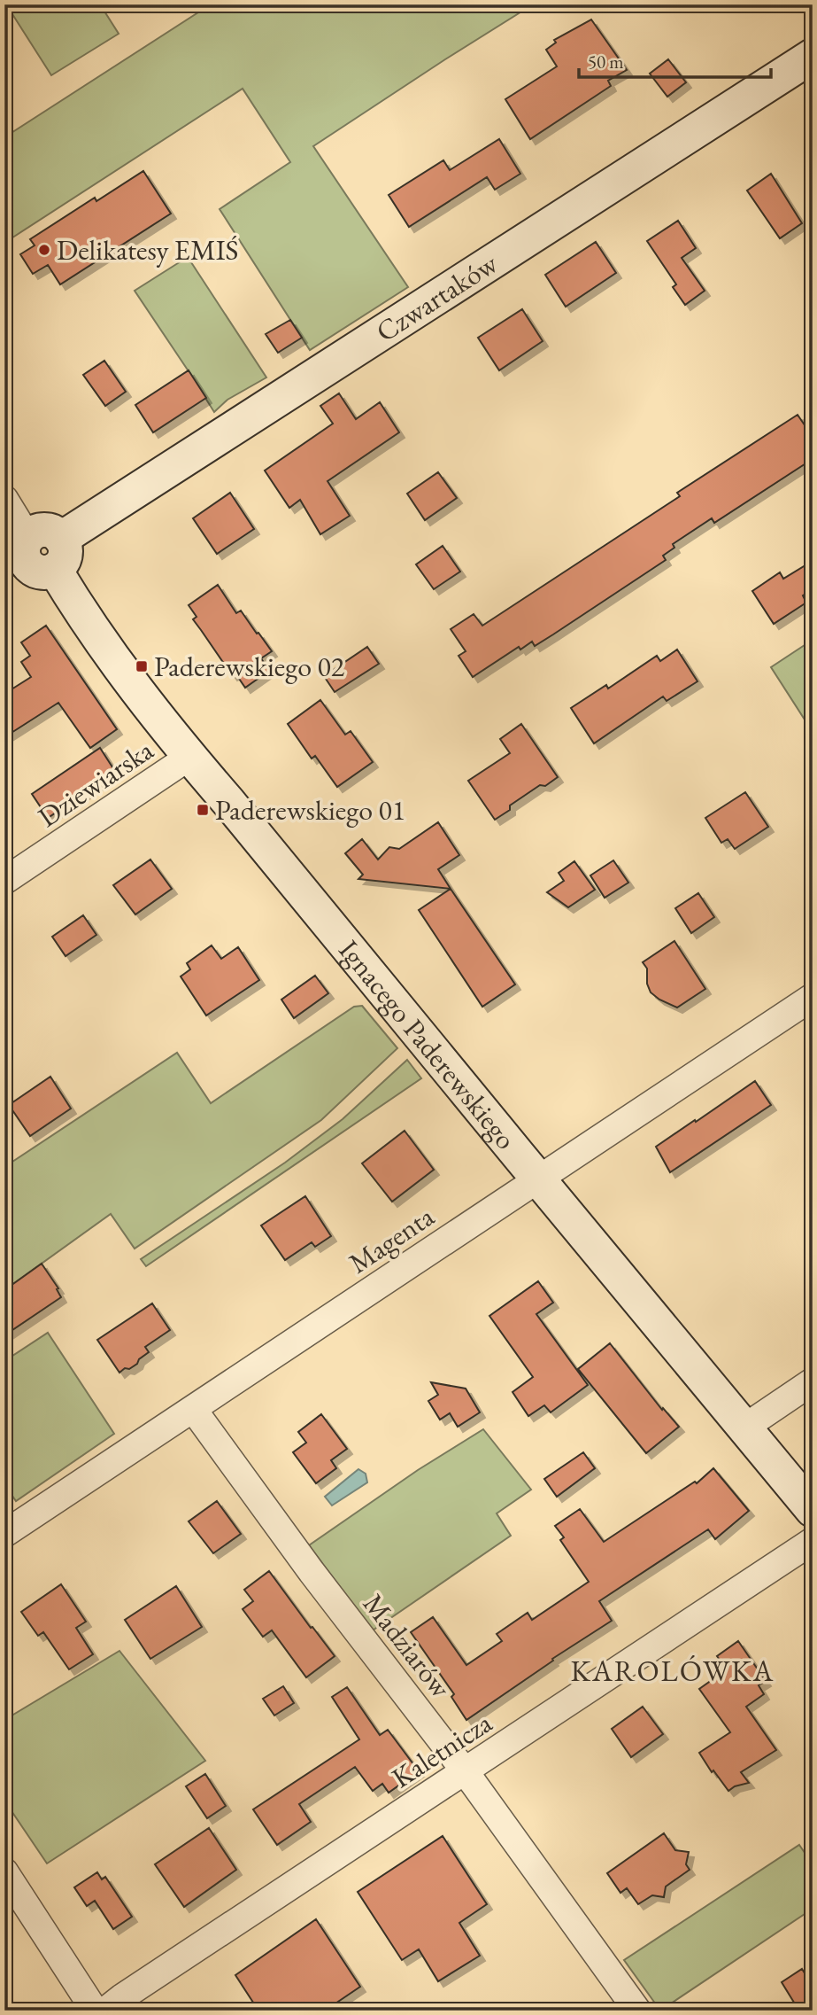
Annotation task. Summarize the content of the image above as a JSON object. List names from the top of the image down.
{
  "streets": {
    "street": [
      "Czwartaków",
      "Dziewiarska",
      "Ignacego Paderewskiego",
      "Magenta",
      "Madziarów",
      "Kaletnicza"
    ]
  },
  "crossings": [
    ["Czwartaków", "Ignacego Paderewskiego"],
    ["Dziewiarska", "Ignacego Paderewskiego"],
    ["Ignacego Paderewskiego", "Magenta"],
    ["Magenta", "Madziarów"],
    ["Madziarów", "Kaletnicza"]
  ],
  "districts": ["KAROLÓWKA"],
  "places": {
    "other": ["Delikatesy EMIŚ"],
    "transit": ["Paderewskiego 02", "Paderewskiego 01"]
  },
  "scale_bar": "50 m"
}
